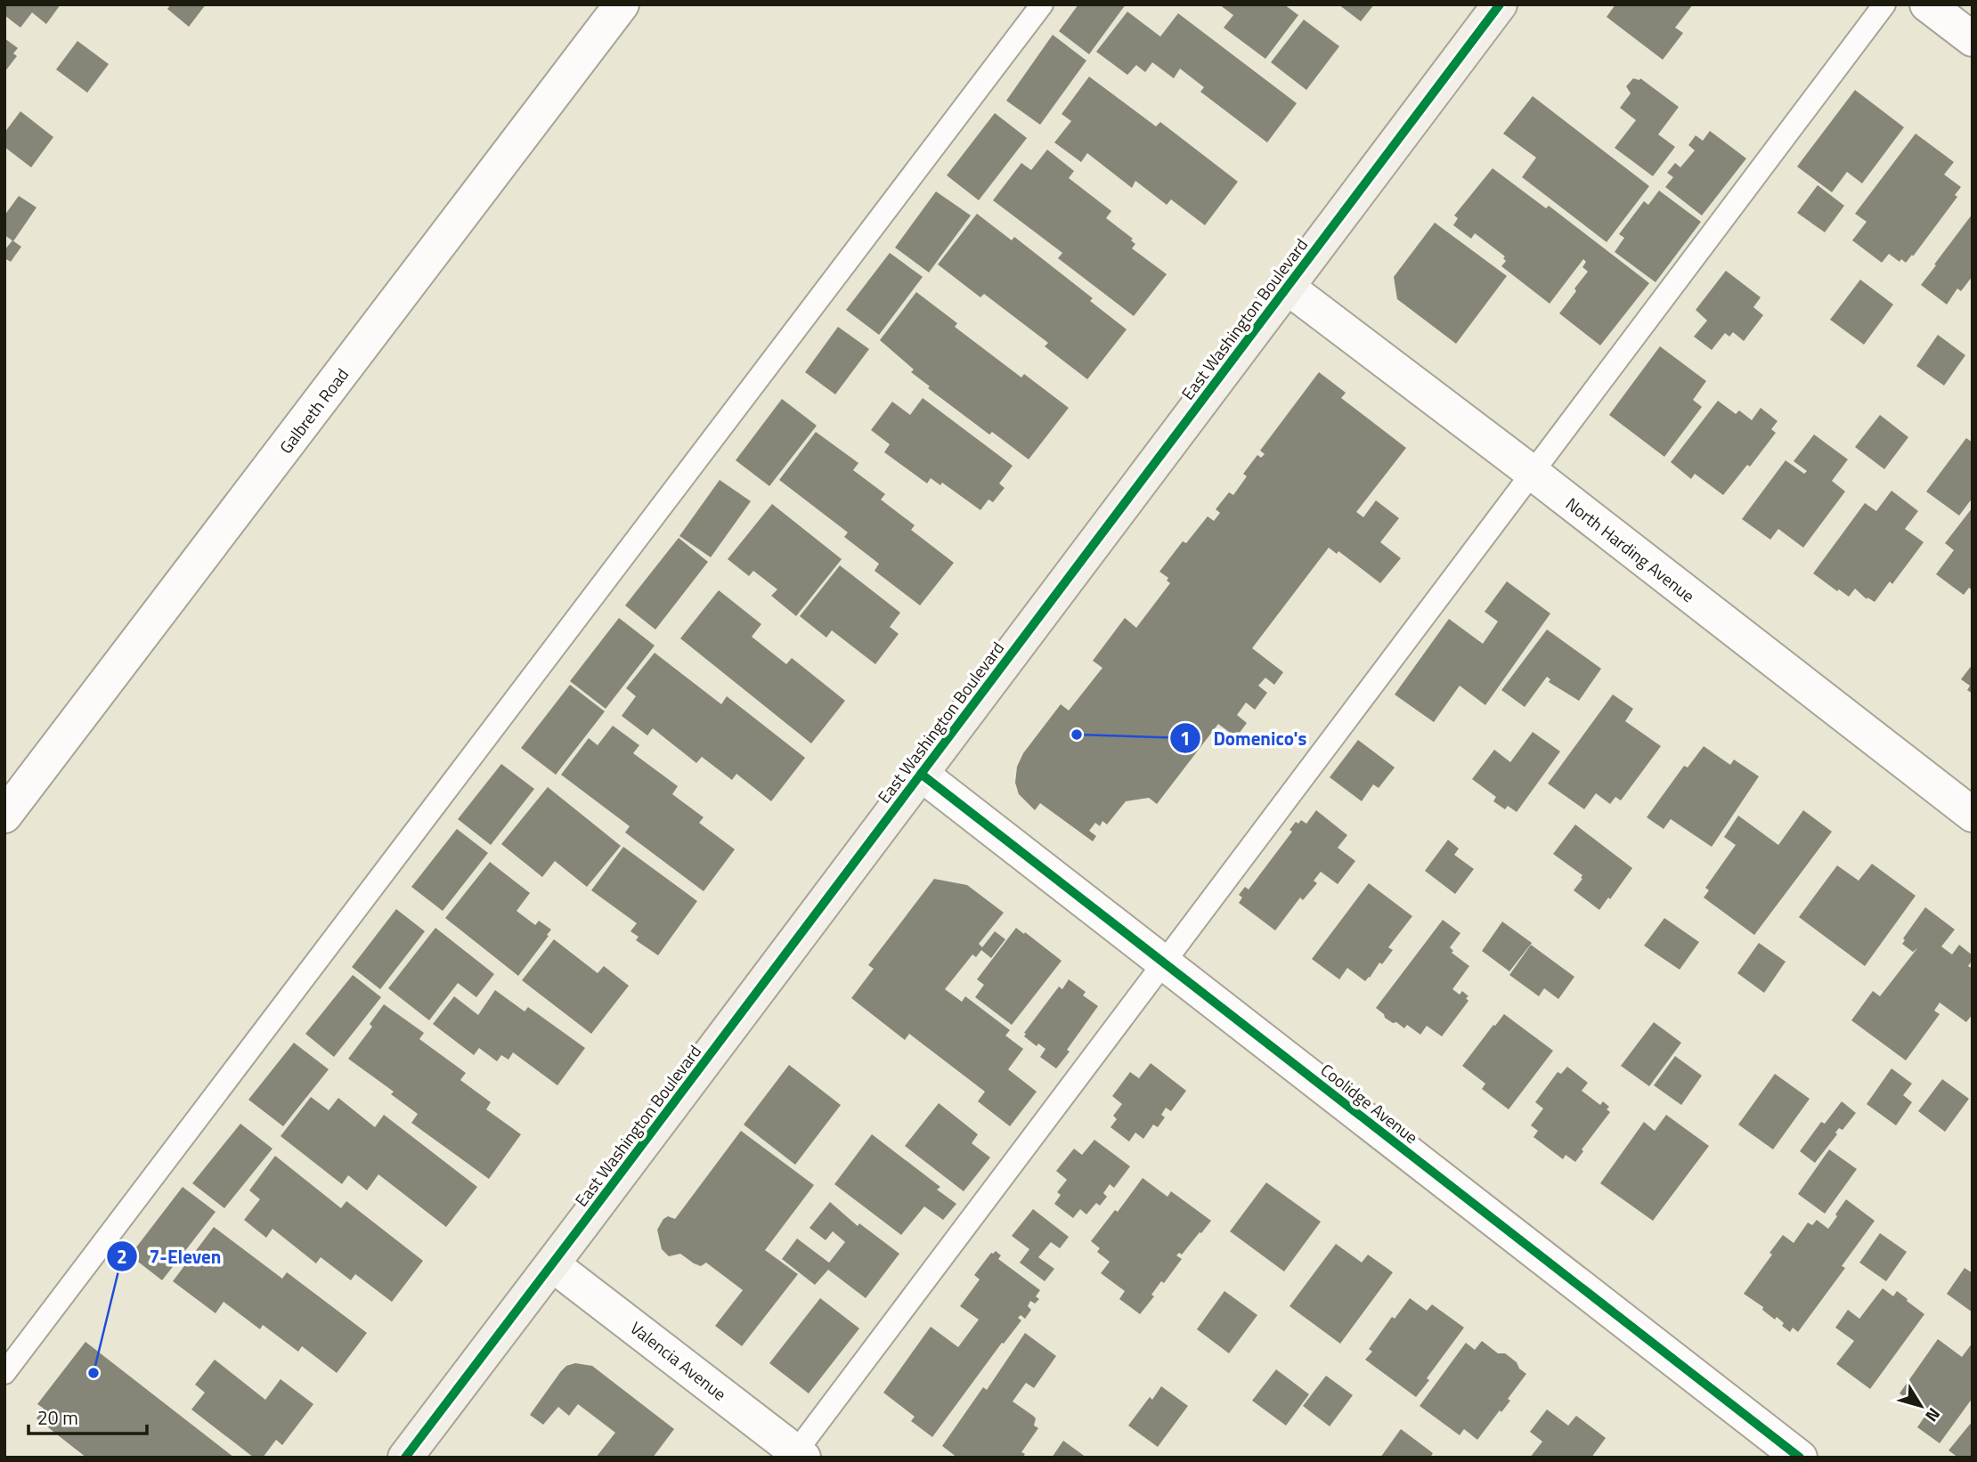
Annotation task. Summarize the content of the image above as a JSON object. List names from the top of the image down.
{
  "streets": {
    "main road": ["East Washington Boulevard"],
    "street": [
      "Galbreth Road",
      "North Harding Avenue",
      "Coolidge Avenue",
      "Valencia Avenue"
    ]
  },
  "crossings": [
    ["East Washington Boulevard", "North Harding Avenue"],
    ["East Washington Boulevard", "Coolidge Avenue"],
    ["East Washington Boulevard", "Valencia Avenue"]
  ],
  "places": ["Domenico's", "7-Eleven"],
  "scale_bar": "20 m",
  "north": "bottom right"
}
